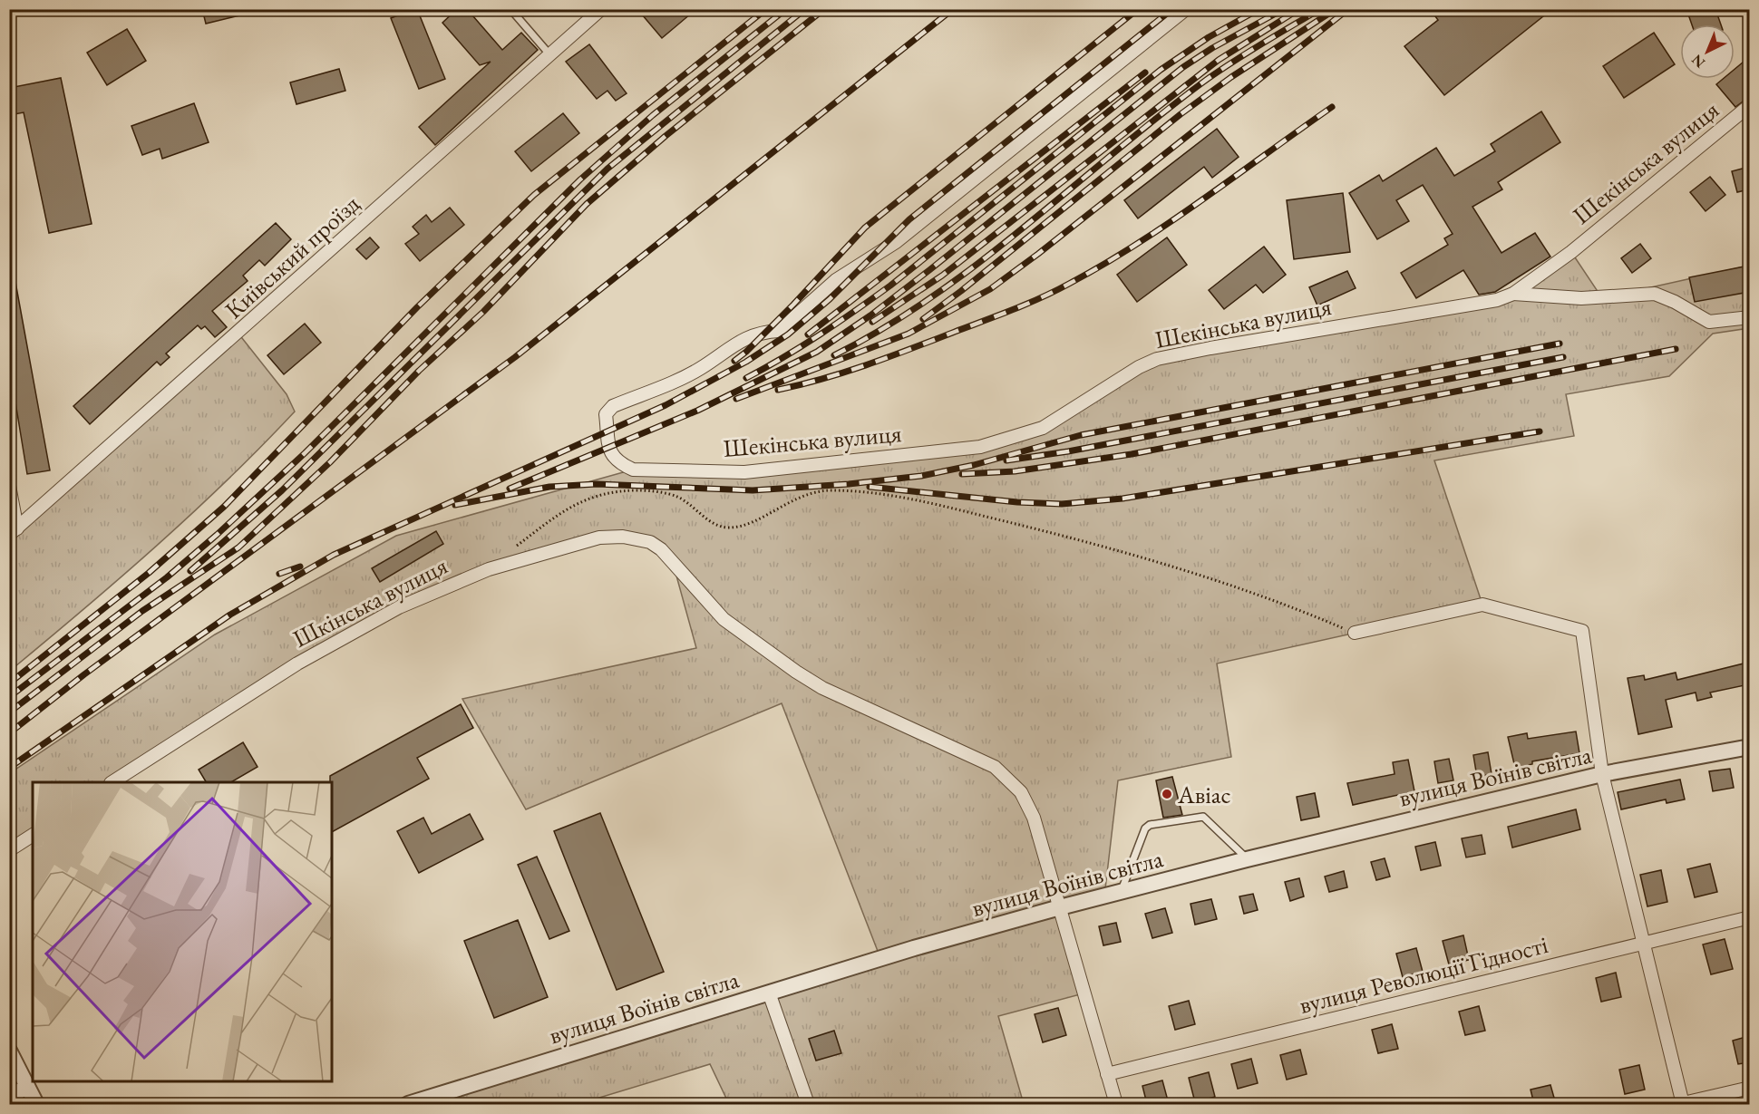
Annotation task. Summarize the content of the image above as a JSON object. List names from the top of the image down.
{
  "streets": {
    "street": [
      "Шекінська вулиця",
      "Київський проїзд",
      "Шкінська вулиця",
      "вулиця Воїнів світла",
      "вулиця Революції Гідності"
    ]
  },
  "crossings": [
    ["Шкінська вулиця", "вулиця Воїнів світла"]
  ],
  "places": ["Авіас"],
  "north": "bottom left"
}
